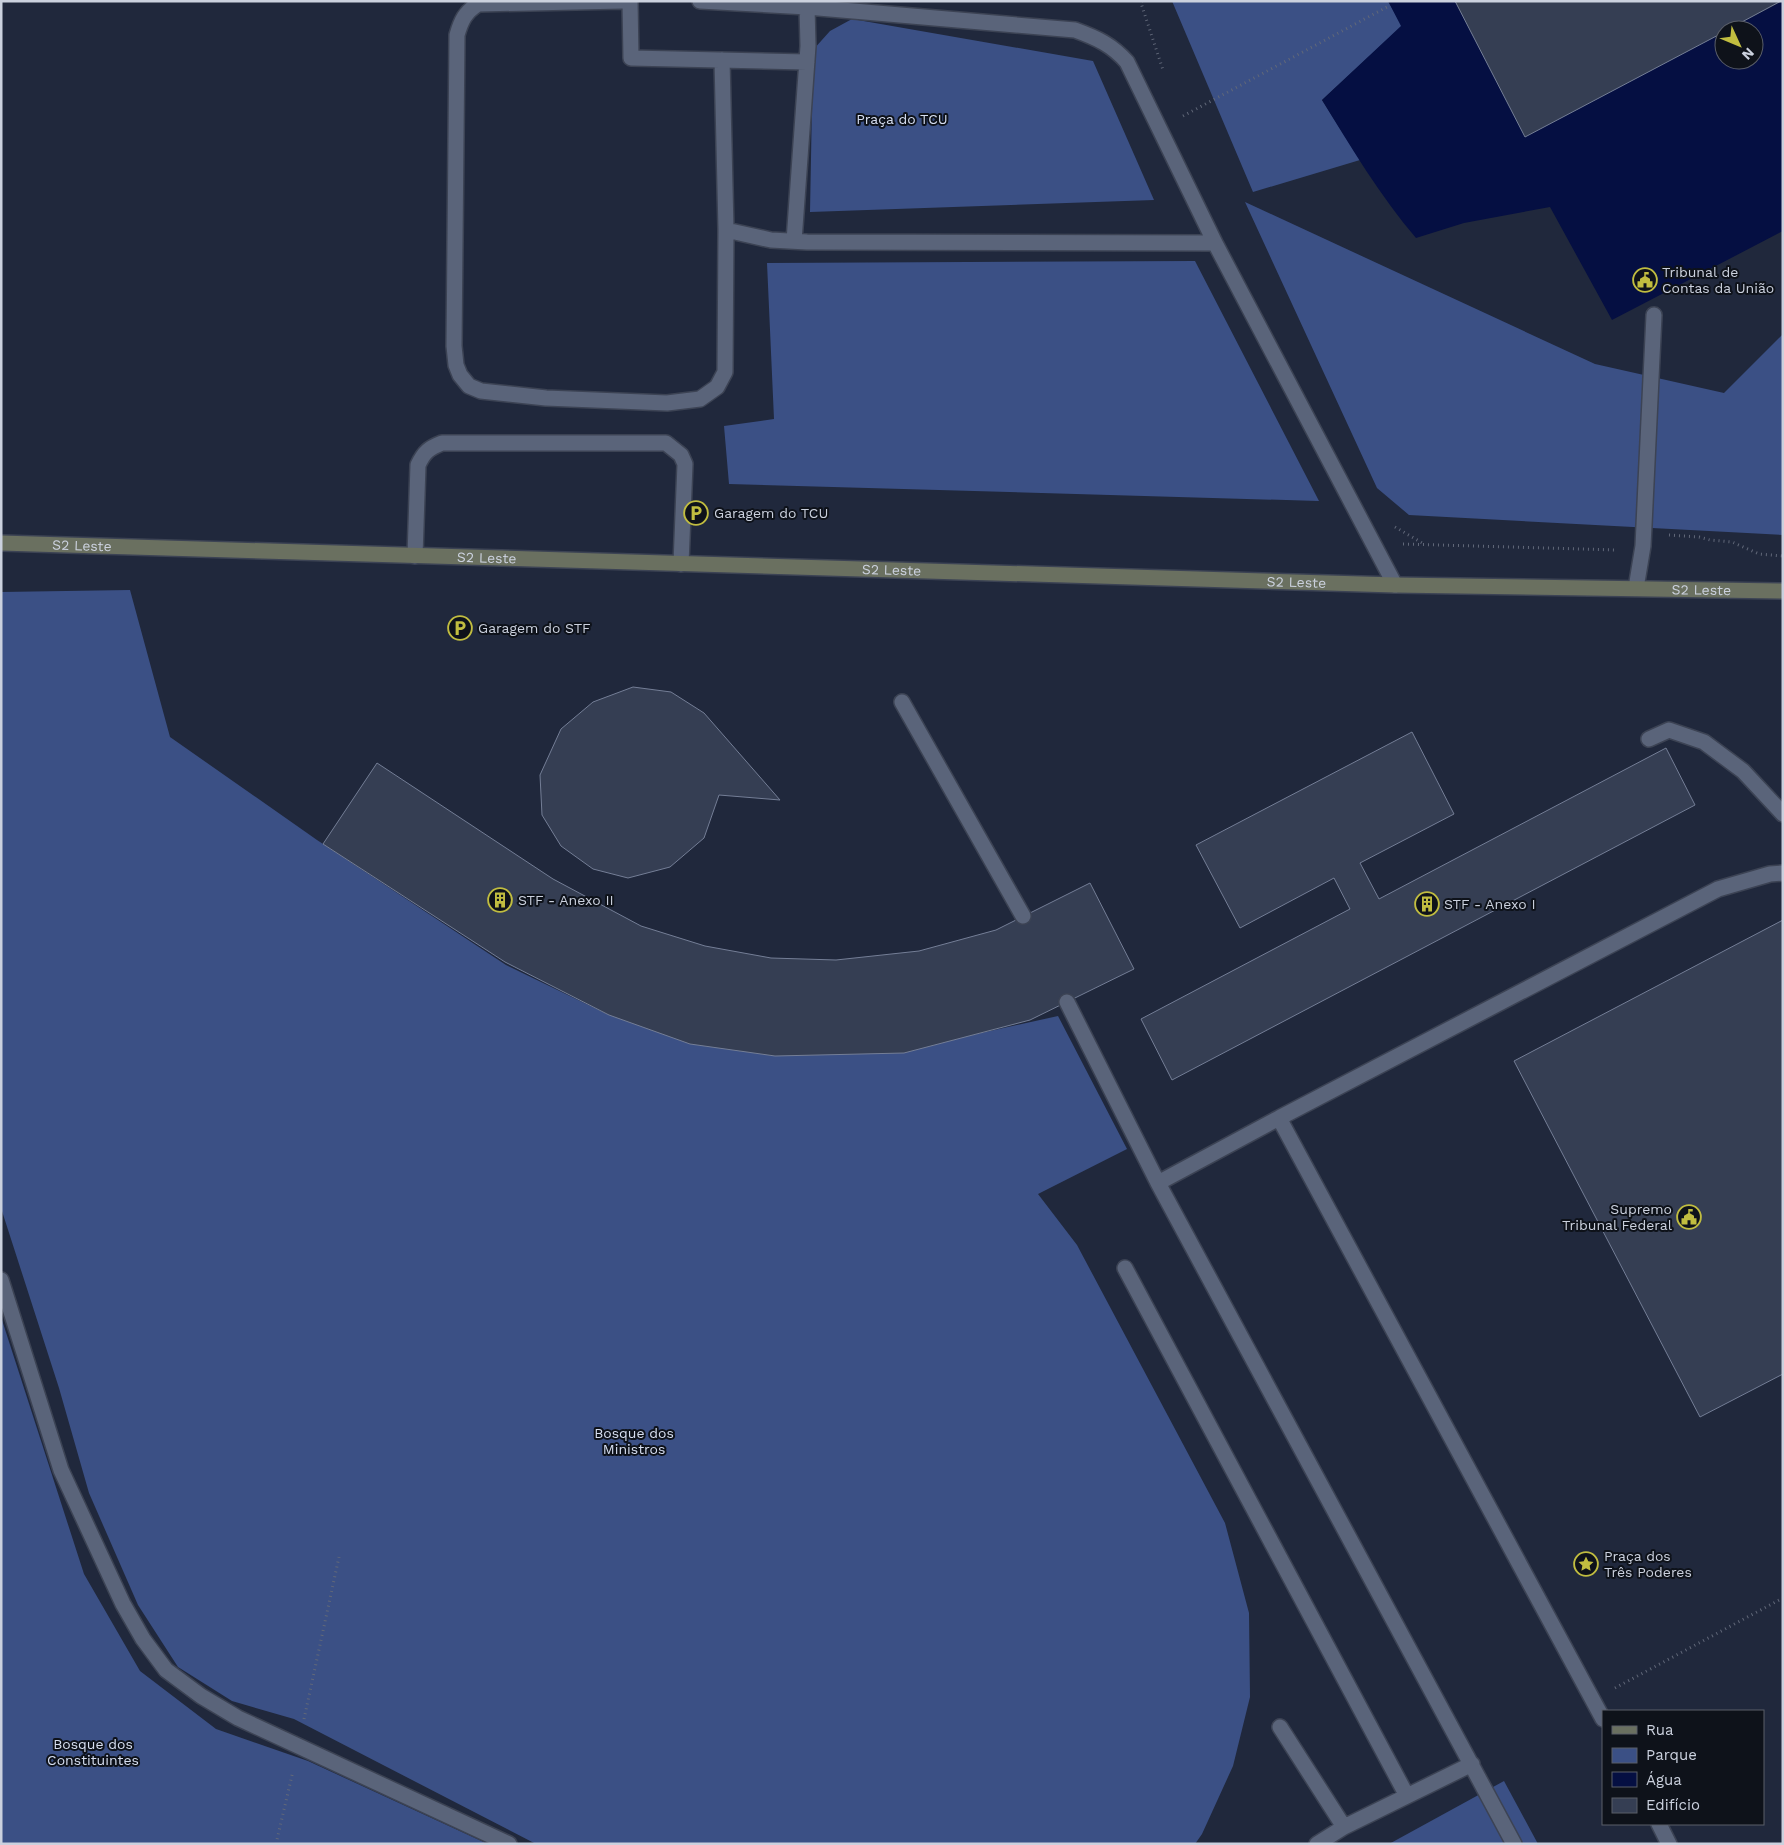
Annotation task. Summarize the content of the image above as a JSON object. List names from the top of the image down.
{
  "streets": {
    "main road": ["S2 Leste"]
  },
  "parks": ["Praça do TCU", "Bosque dos Ministros", "Bosque dos Constituintes"],
  "places": {
    "public building": ["Tribunal de Contas da União", "Supremo Tribunal Federal"],
    "parking": ["Garagem do TCU", "Garagem do STF"],
    "building": ["STF - Anexo II", "STF - Anexo I"],
    "place": ["Praça dos Três Poderes"]
  },
  "legend": [
    "Rua",
    "Parque",
    "Água",
    "Edifício"
  ],
  "north": "bottom right"
}
